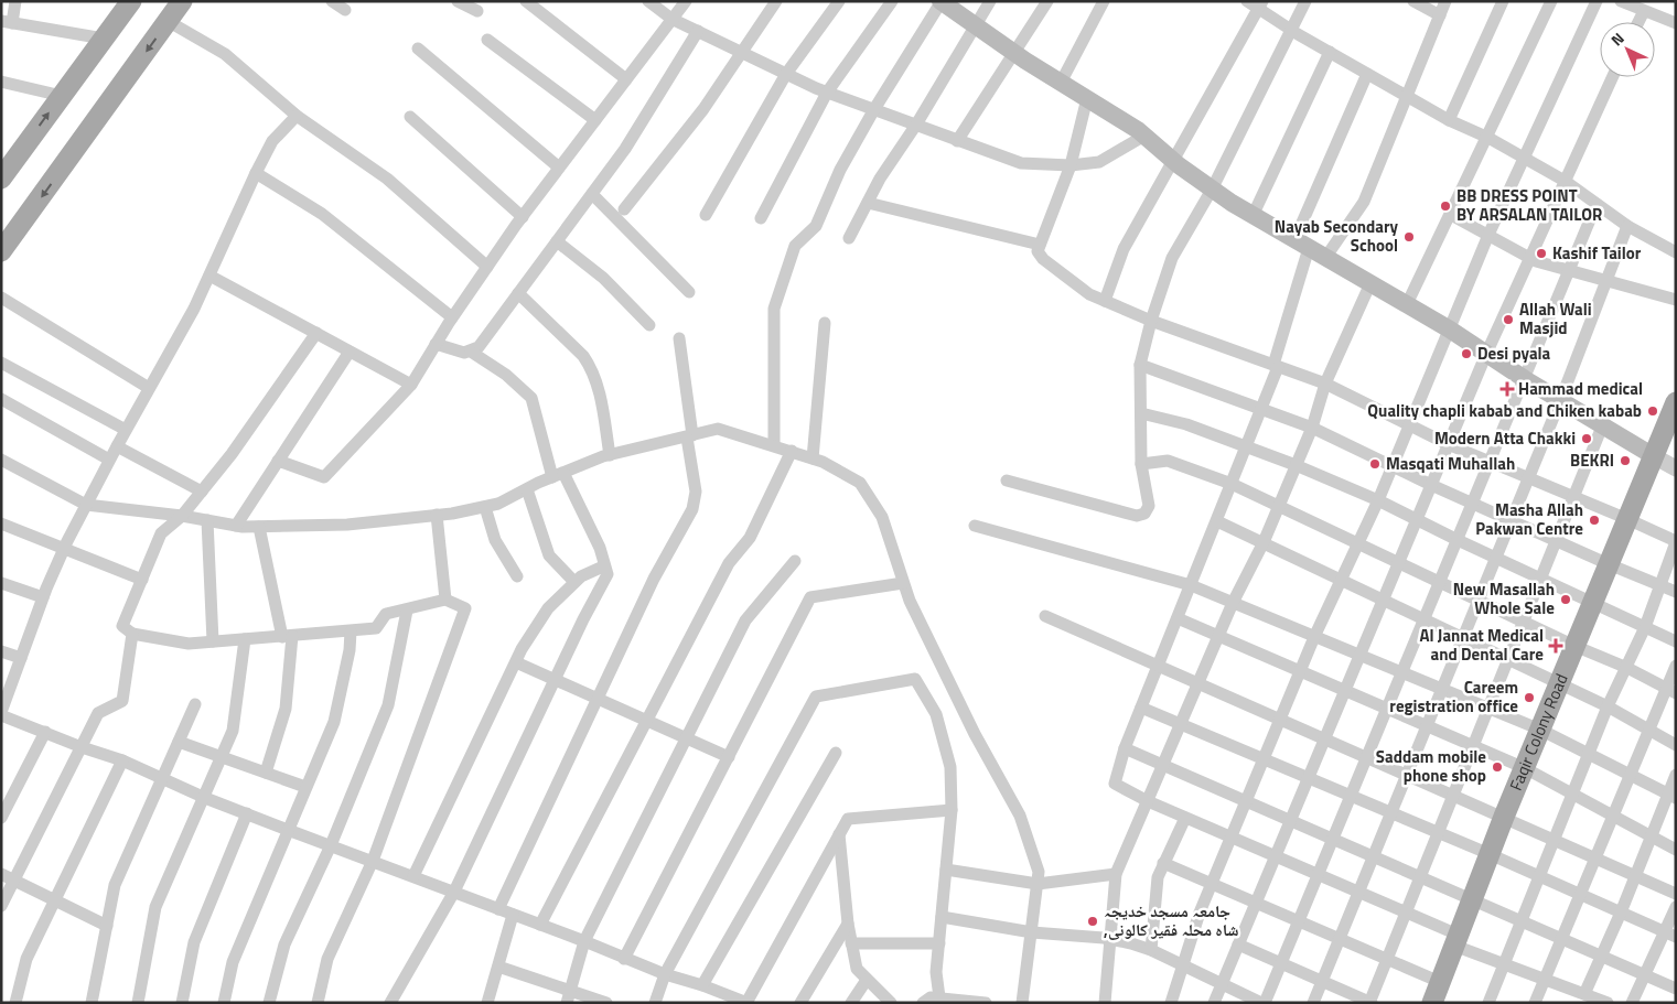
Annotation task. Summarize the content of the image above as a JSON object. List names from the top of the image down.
{
  "streets": {
    "main road": ["Faqir Colony Road"]
  },
  "places": {
    "other": [
      "BB DRESS POINT BY ARSALAN TAILOR",
      "Nayab Secondary School",
      "Kashif Tailor",
      "Allah Wali Masjid",
      "Desi pyala",
      "Quality chapli kabab and Chiken kabab",
      "Modern Atta Chakki",
      "BEKRI",
      "Masqati Muhallah",
      "Masha Allah Pakwan Centre",
      "New Masallah Whole Sale",
      "Careem registration office",
      "Saddam mobile phone shop",
      "جامعہ مسجد خدیجہ ,شاہ محلہ فقیر کالونی"
    ],
    "health": ["Hammad medical", "Al Jannat Medical and Dental Care"]
  },
  "north": "top left"
}
